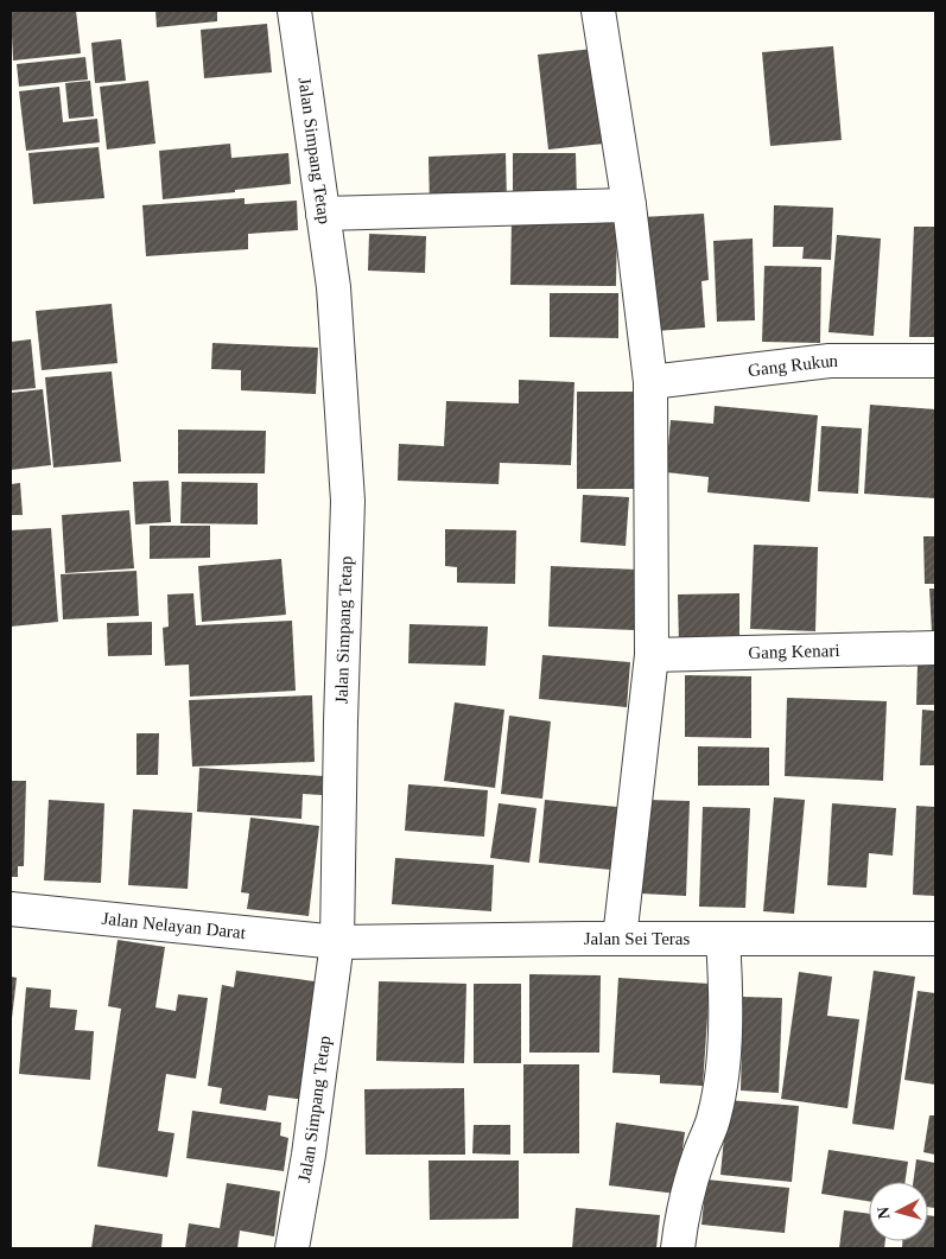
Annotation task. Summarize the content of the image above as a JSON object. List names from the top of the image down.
{
  "streets": {
    "street": [
      "Jalan Simpang Tetap",
      "Gang Rukun",
      "Gang Kenari",
      "Jalan Nelayan Darat",
      "Jalan Sei Teras"
    ]
  },
  "crossings": [
    ["Jalan Simpang Tetap", "Jalan Nelayan Darat"],
    ["Jalan Simpang Tetap", "Jalan Sei Teras"],
    ["Jalan Nelayan Darat", "Jalan Sei Teras"]
  ],
  "north": "left"
}
